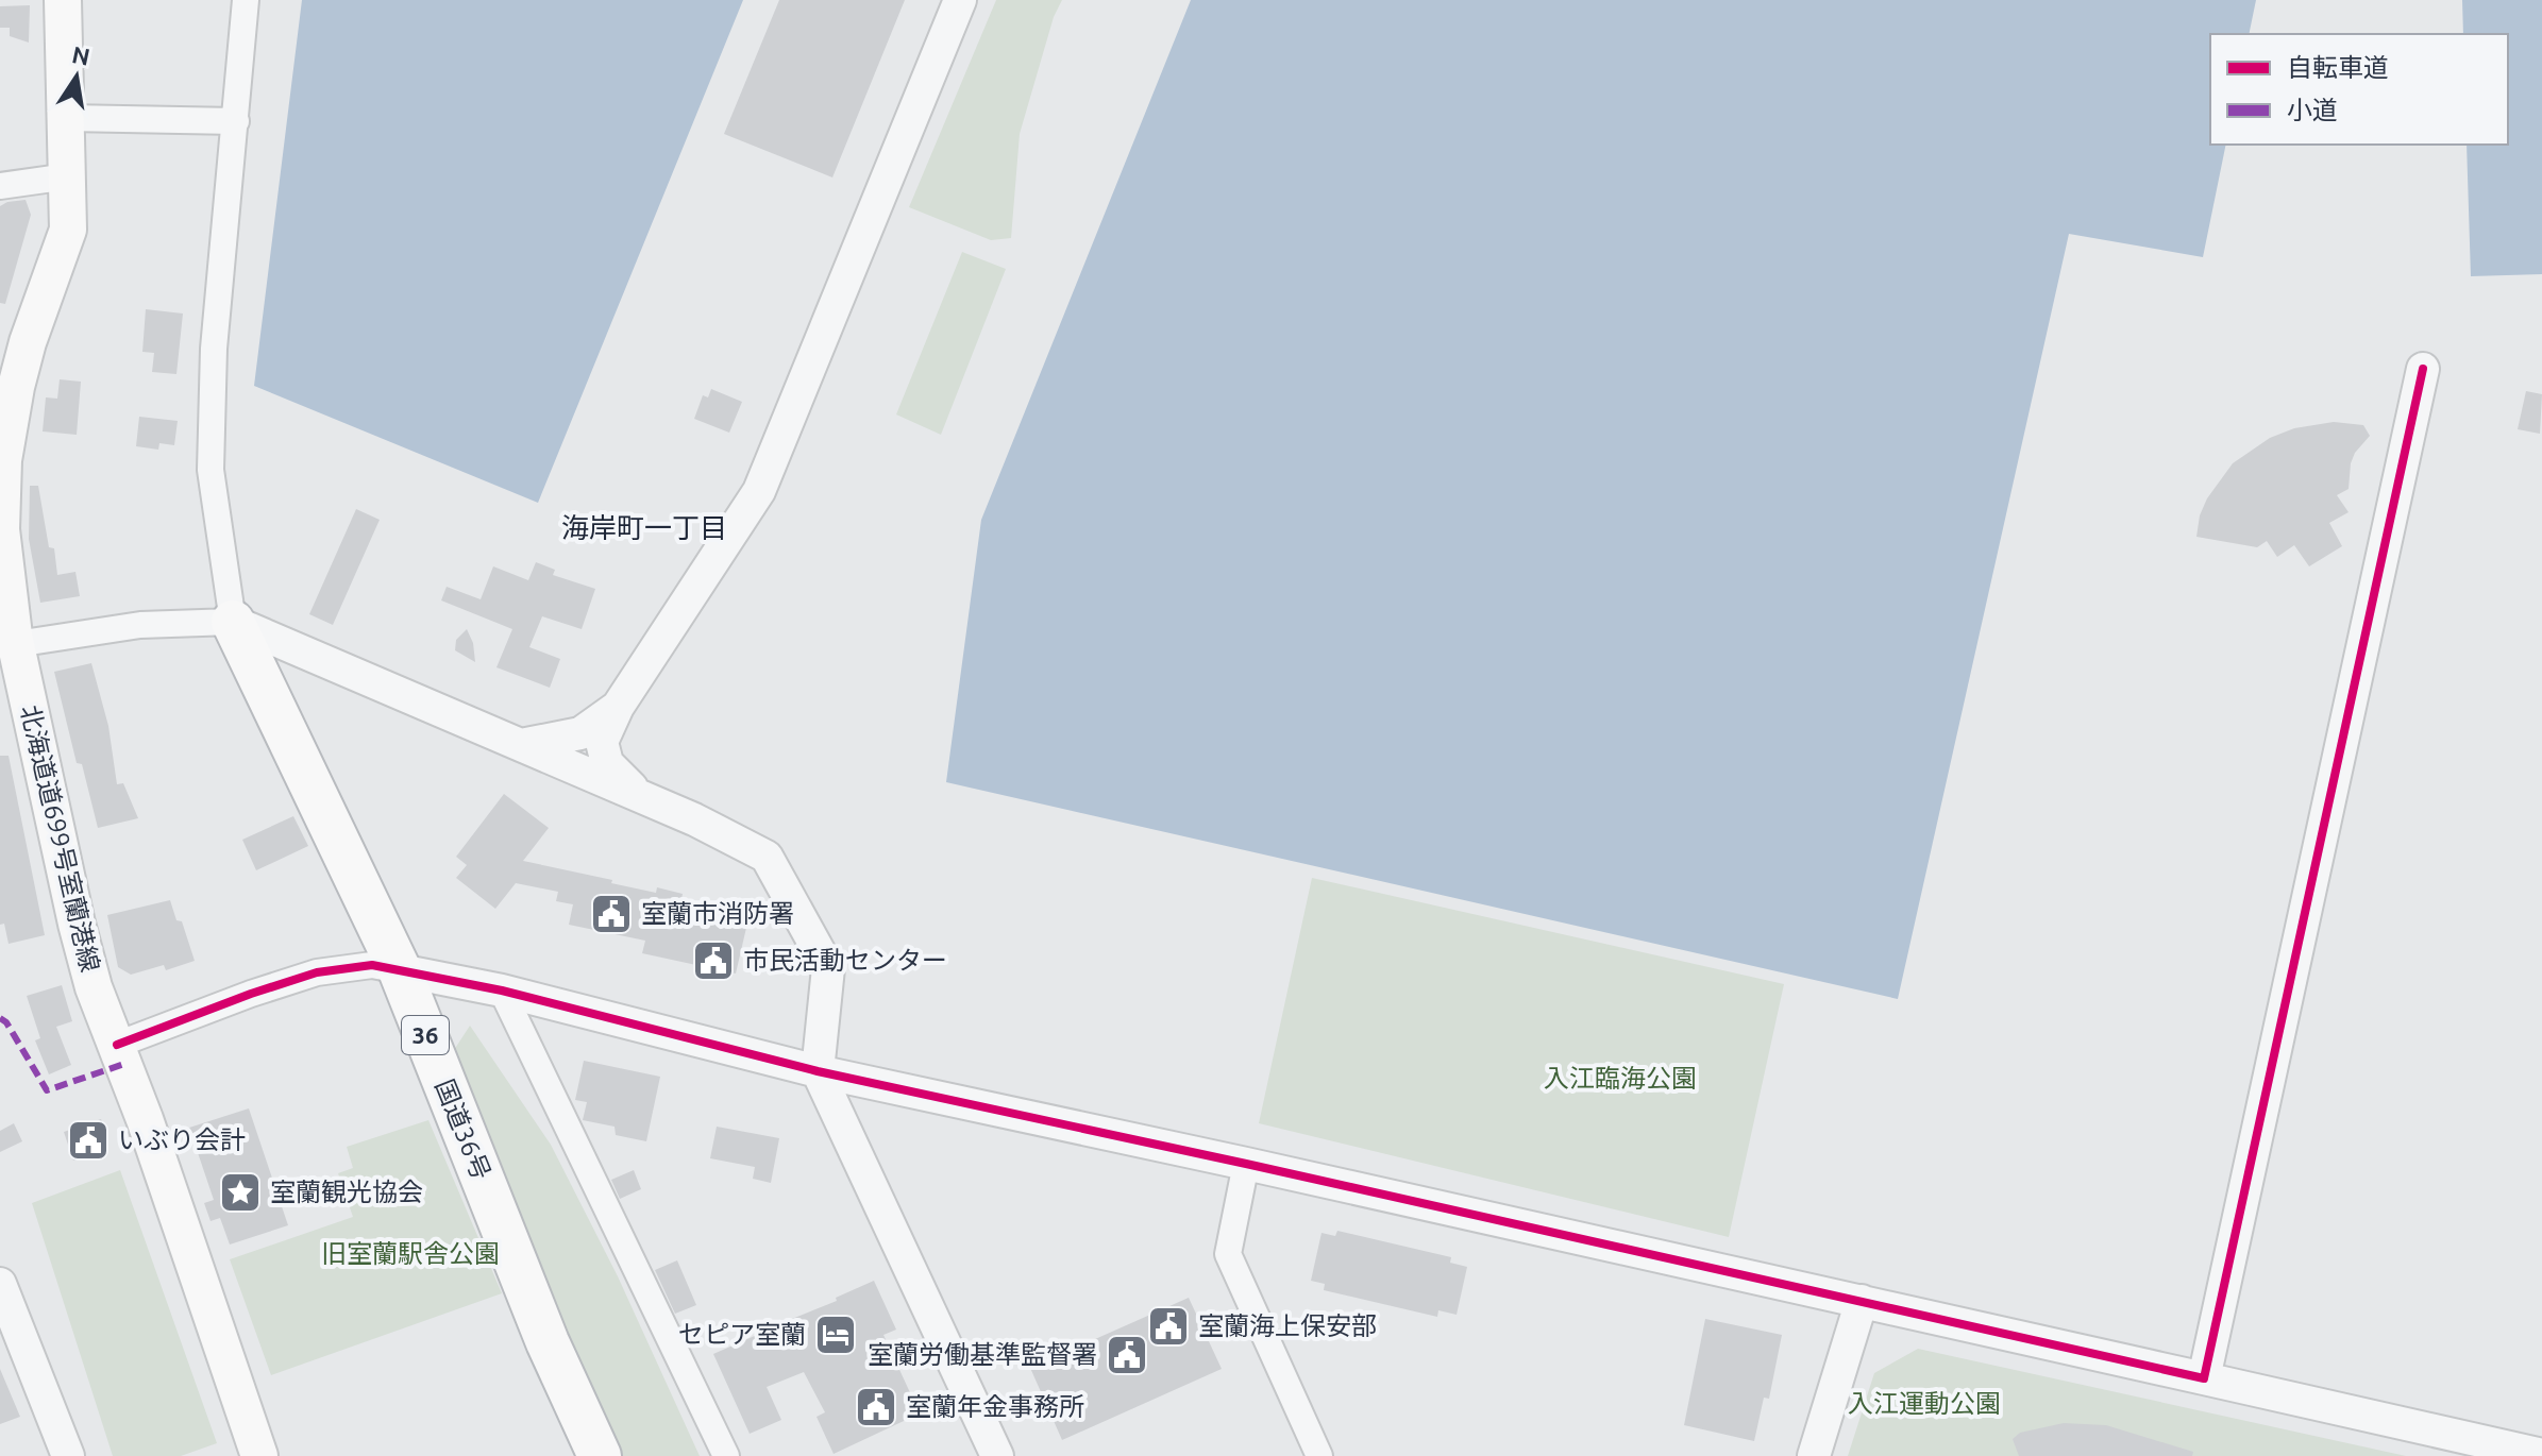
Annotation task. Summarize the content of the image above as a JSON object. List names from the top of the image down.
{
  "streets": {
    "highway": ["36", "国道36号"],
    "main road": ["北海道道699号室蘭港線"]
  },
  "districts": ["海岸町一丁目"],
  "parks": ["入江臨海公園", "旧室蘭駅舎公園", "入江運動公園"],
  "places": {
    "public building": [
      "室蘭市消防署",
      "市民活動センター",
      "いぶり会計",
      "室蘭海上保安部",
      "室蘭労働基準監督署",
      "室蘭年金事務所"
    ],
    "place": ["室蘭観光協会"],
    "hotel": ["セピア室蘭"]
  },
  "legend": ["自転車道", "小道"],
  "north": "top"
}
